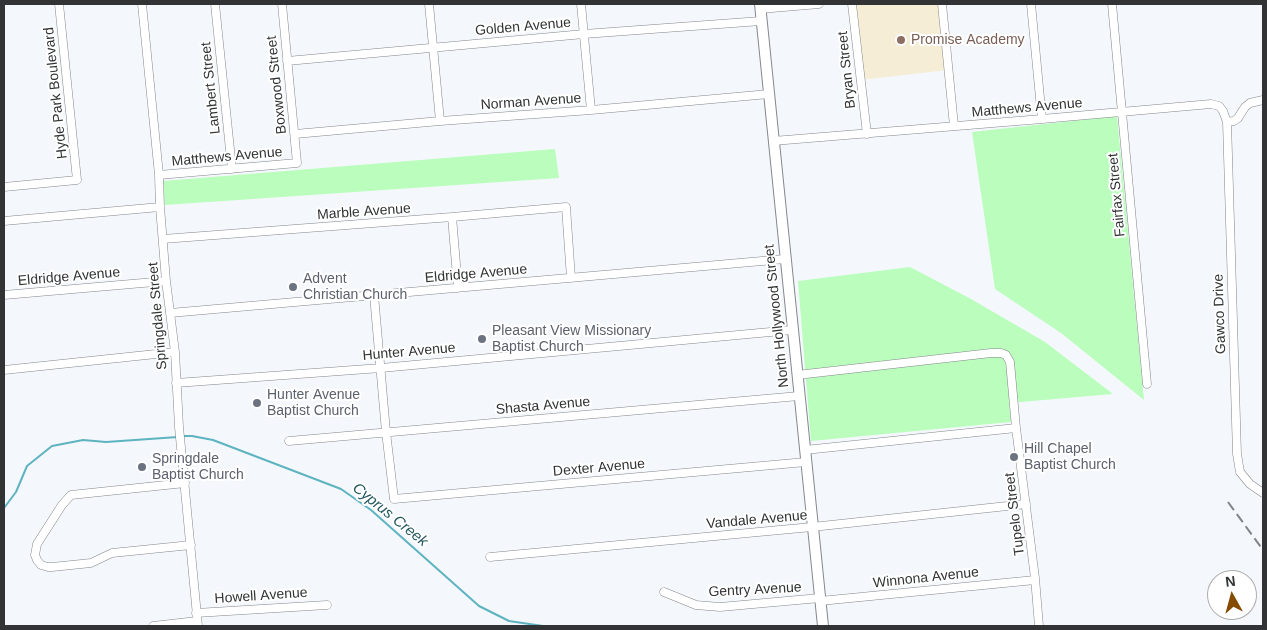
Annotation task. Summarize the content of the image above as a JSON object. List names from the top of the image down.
{
  "streets": {
    "main road": ["North Hollywood Street"],
    "street": [
      "Golden Avenue",
      "Bryan Street",
      "Boxwood Street",
      "Lambert Street",
      "Hyde Park Boulevard",
      "Norman Avenue",
      "Matthews Avenue",
      "Fairfax Street",
      "Marble Avenue",
      "Eldridge Avenue",
      "Gawco Drive",
      "Springdale Street",
      "Hunter Avenue",
      "Shasta Avenue",
      "Dexter Avenue",
      "Tupelo Street",
      "Vandale Avenue",
      "Winnona Avenue",
      "Gentry Avenue",
      "Howell Avenue"
    ]
  },
  "crossings": [
    ["Golden Avenue", "Boxwood Street"],
    ["Golden Avenue", "North Hollywood Street"],
    ["Bryan Street", "Matthews Avenue"],
    ["Boxwood Street", "Norman Avenue"],
    ["Boxwood Street", "Matthews Avenue"],
    ["Lambert Street", "Matthews Avenue"],
    ["Norman Avenue", "North Hollywood Street"],
    ["Matthews Avenue", "Fairfax Street"],
    ["Matthews Avenue", "Gawco Drive"],
    ["Matthews Avenue", "Springdale Street"],
    ["Matthews Avenue", "North Hollywood Street"],
    ["Marble Avenue", "Eldridge Avenue"],
    ["Marble Avenue", "Springdale Street"],
    ["Eldridge Avenue", "Springdale Street"],
    ["Eldridge Avenue", "North Hollywood Street"],
    ["Springdale Street", "Hunter Avenue"],
    ["Springdale Street", "Howell Avenue"],
    ["North Hollywood Street", "Hunter Avenue"],
    ["North Hollywood Street", "Shasta Avenue"],
    ["North Hollywood Street", "Dexter Avenue"],
    ["North Hollywood Street", "Tupelo Street"],
    ["North Hollywood Street", "Vandale Avenue"],
    ["North Hollywood Street", "Winnona Avenue"],
    ["North Hollywood Street", "Gentry Avenue"],
    ["Shasta Avenue", "Dexter Avenue"],
    ["Tupelo Street", "Vandale Avenue"],
    ["Tupelo Street", "Winnona Avenue"],
    ["Winnona Avenue", "Gentry Avenue"]
  ],
  "water": ["Cyprus Creek"],
  "places": [
    "Promise Academy",
    "Advent Christian Church",
    "Pleasant View Missionary Baptist Church",
    "Hunter Avenue Baptist Church",
    "Hill Chapel Baptist Church",
    "Springdale Baptist Church"
  ],
  "north": "top"
}
